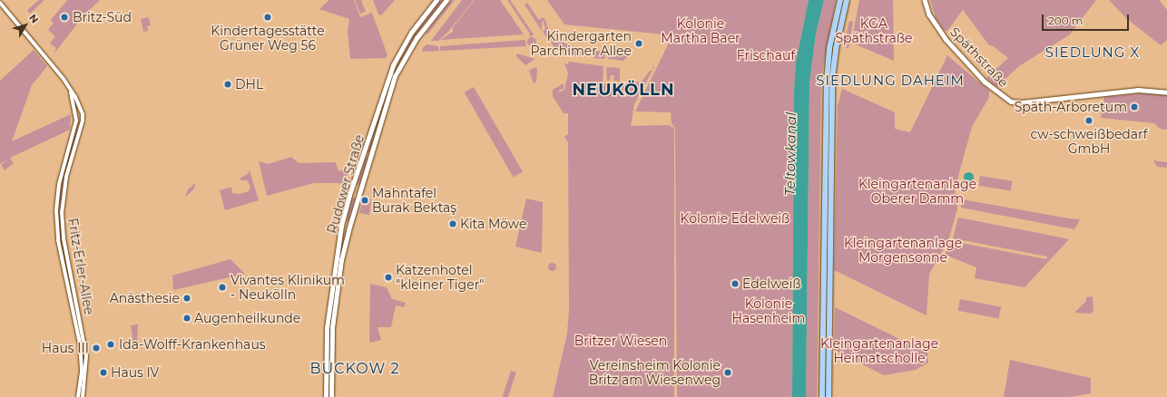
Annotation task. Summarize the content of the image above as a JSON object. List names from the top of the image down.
{
  "streets": {
    "main road": ["Späthstraße", "Rudower Straße"],
    "street": ["Fritz-Erler-Allee"]
  },
  "districts": [
    "SIEDLUNG X",
    "SIEDLUNG DAHEIM",
    "NEUKÖLLN",
    "BUCKOW 2"
  ],
  "water": ["Teltowkanal"],
  "parks": [
    "Kolonie Martha Baer",
    "KGA Späthstraße",
    "Frischauf",
    "Kleingartenanlage Oberer Damm",
    "Kolonie Edelweiß",
    "Kleingartenanlage Morgensonne",
    "Kolonie Hasenheim",
    "Britzer Wiesen",
    "Kleingartenanlage Heimatscholle"
  ],
  "places": [
    "Britz-Süd",
    "Kindertagesstätte Grüner Weg 56",
    "Kindergarten Parchimer Allee",
    "DHL",
    "Späth-Arboretum",
    "cw-schweißbedarf GmbH",
    "Mahntafel Burak Bektaş",
    "Kita Möwe",
    "Katzenhotel \"kleiner Tiger\"",
    "Edelweiß",
    "Vivantes Klinikum - Neukölln",
    "Anästhesie",
    "Augenheilkunde",
    "Ida-Wolff-Krankenhaus",
    "Haus III",
    "Haus IV",
    "Vereinsheim Kolonie Britz am Wiesenweg"
  ],
  "scale_bar": "200 m",
  "north": "top right"
}
